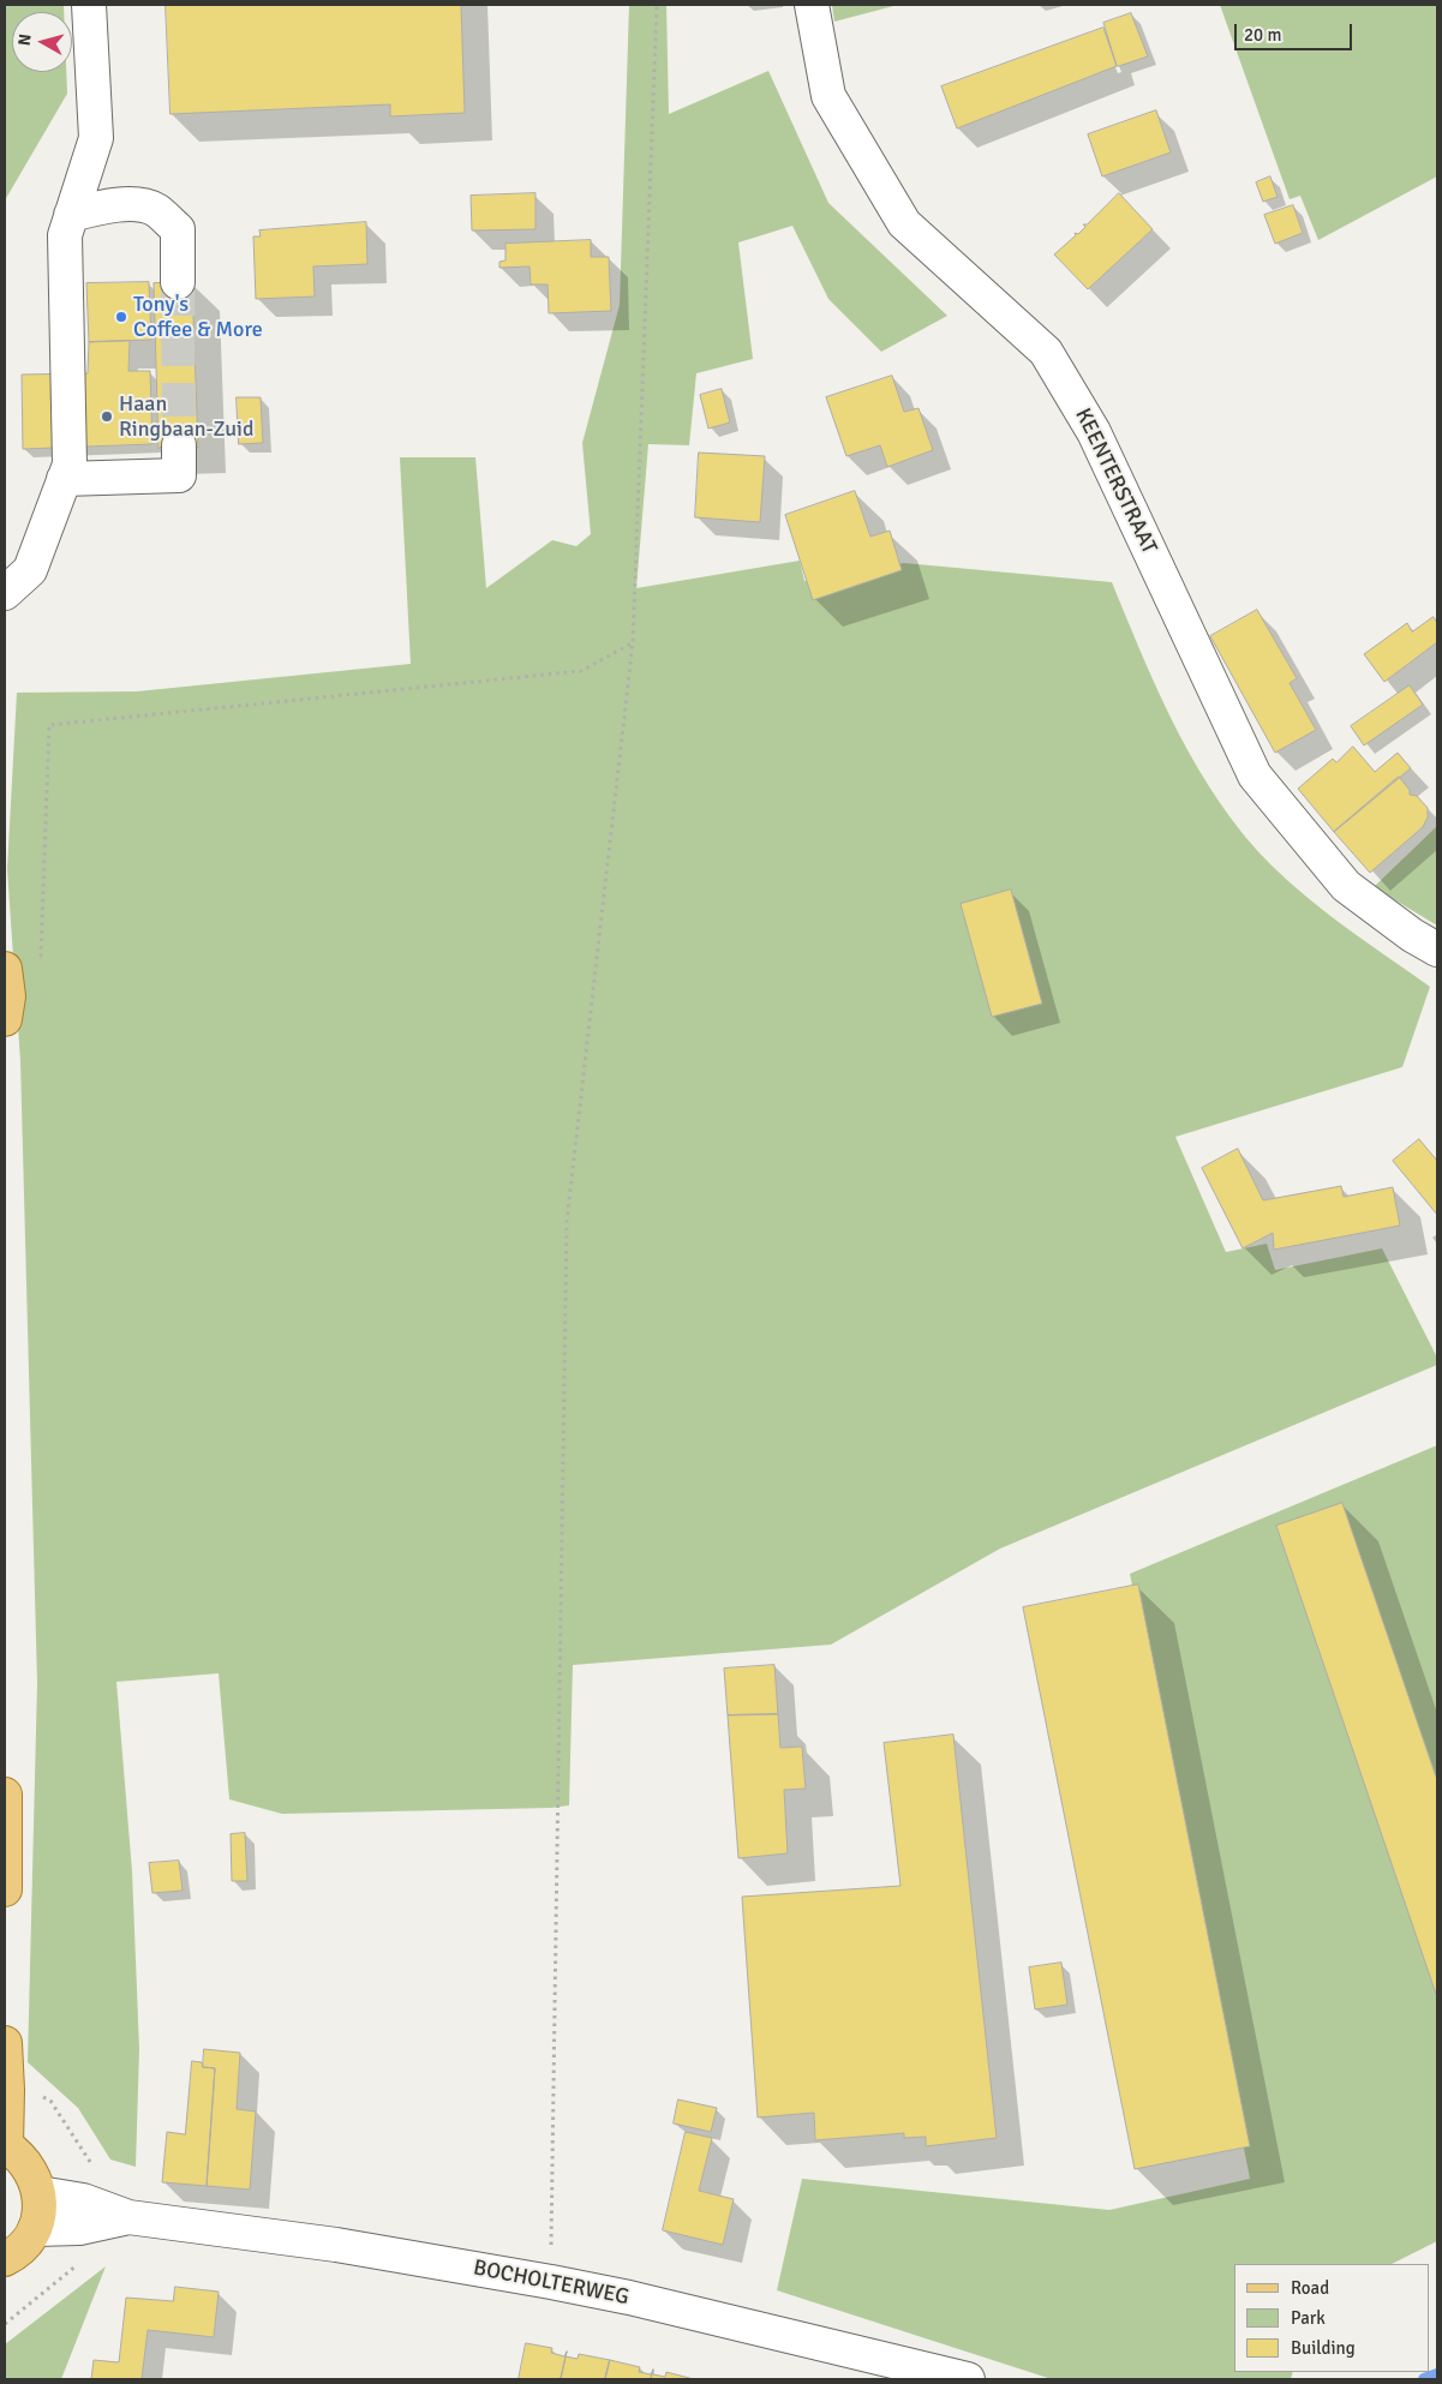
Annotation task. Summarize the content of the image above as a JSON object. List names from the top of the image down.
{
  "streets": {
    "street": ["KEENTERSTRAAT", "BOCHOLTERWEG"]
  },
  "places": ["Tony's Coffee & More", "Haan Ringbaan-Zuid"],
  "legend": ["Road", "Park", "Building"],
  "scale_bar": "20 m",
  "north": "left"
}
